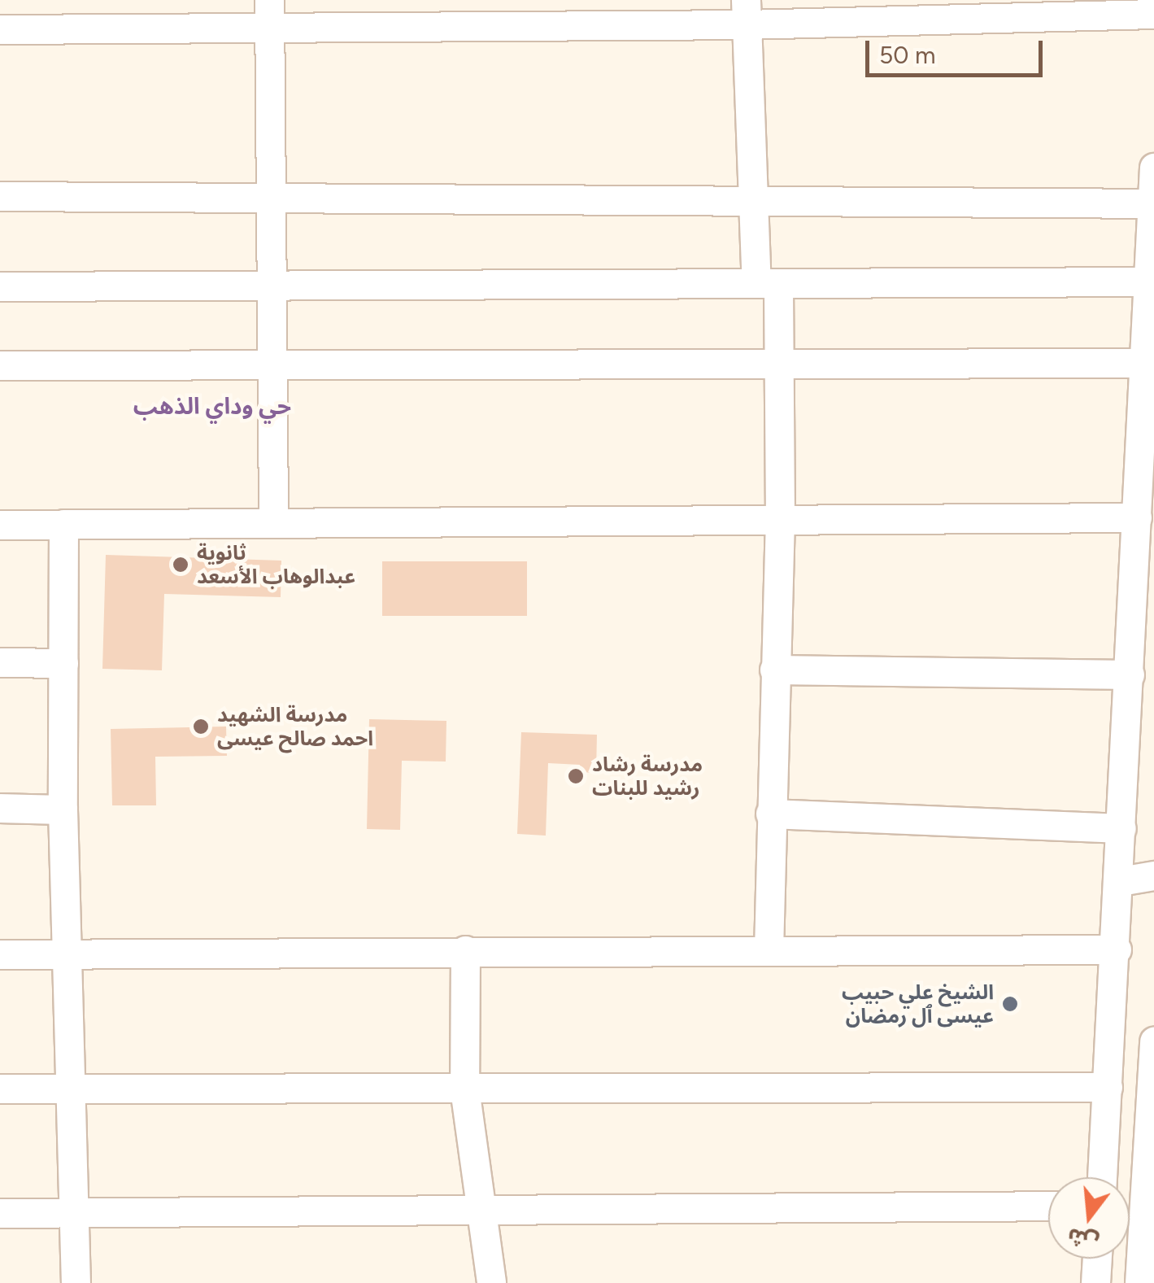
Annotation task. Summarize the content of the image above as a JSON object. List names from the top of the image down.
{
  "districts": ["حي وداي الذهب"],
  "places": [
    "ثانوية عبدالوهاب الأسعد",
    "مدرسة الشهيد احمد صالح عيسى",
    "مدرسة رشاد رشيد للبنات",
    "الشيخ علي حبيب عيسى ٱل رمضان"
  ],
  "scale_bar": "50 m",
  "north": "bottom"
}
